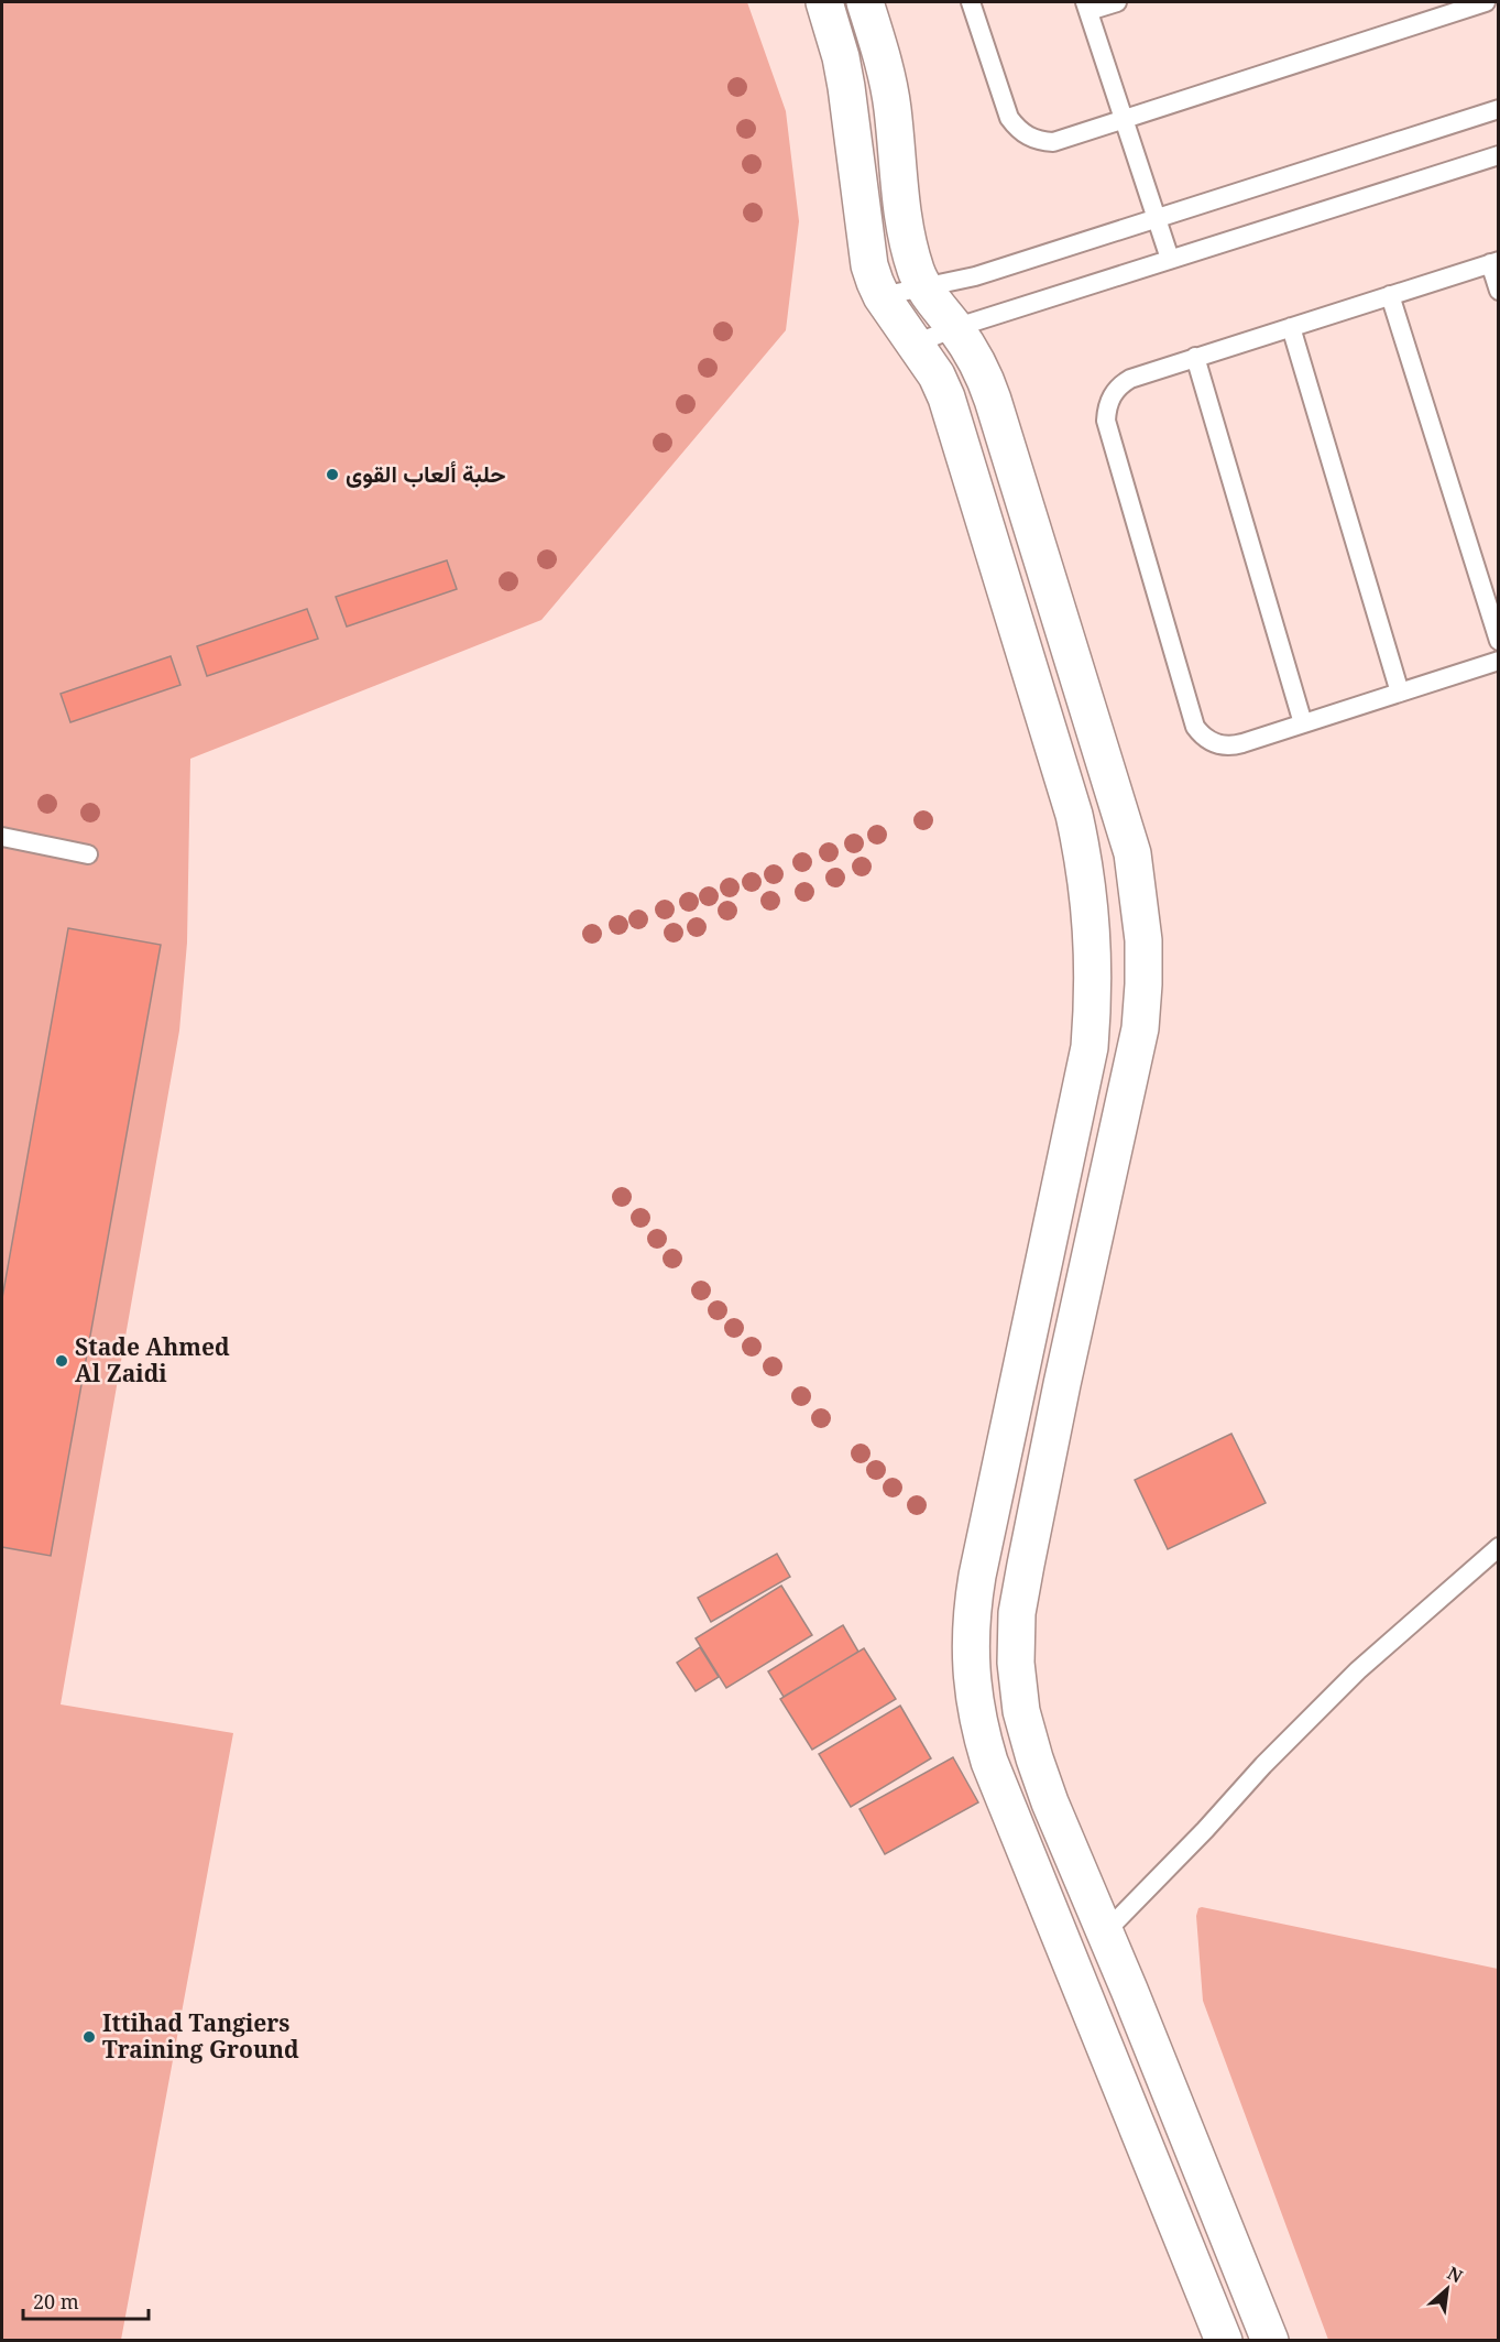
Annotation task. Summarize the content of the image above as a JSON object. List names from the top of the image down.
{
  "places": ["حلبة ألعاب القوى", "Stade Ahmed Al Zaidi", "Ittihad Tangiers Training Ground"],
  "scale_bar": "20 m",
  "north": "top right"
}
